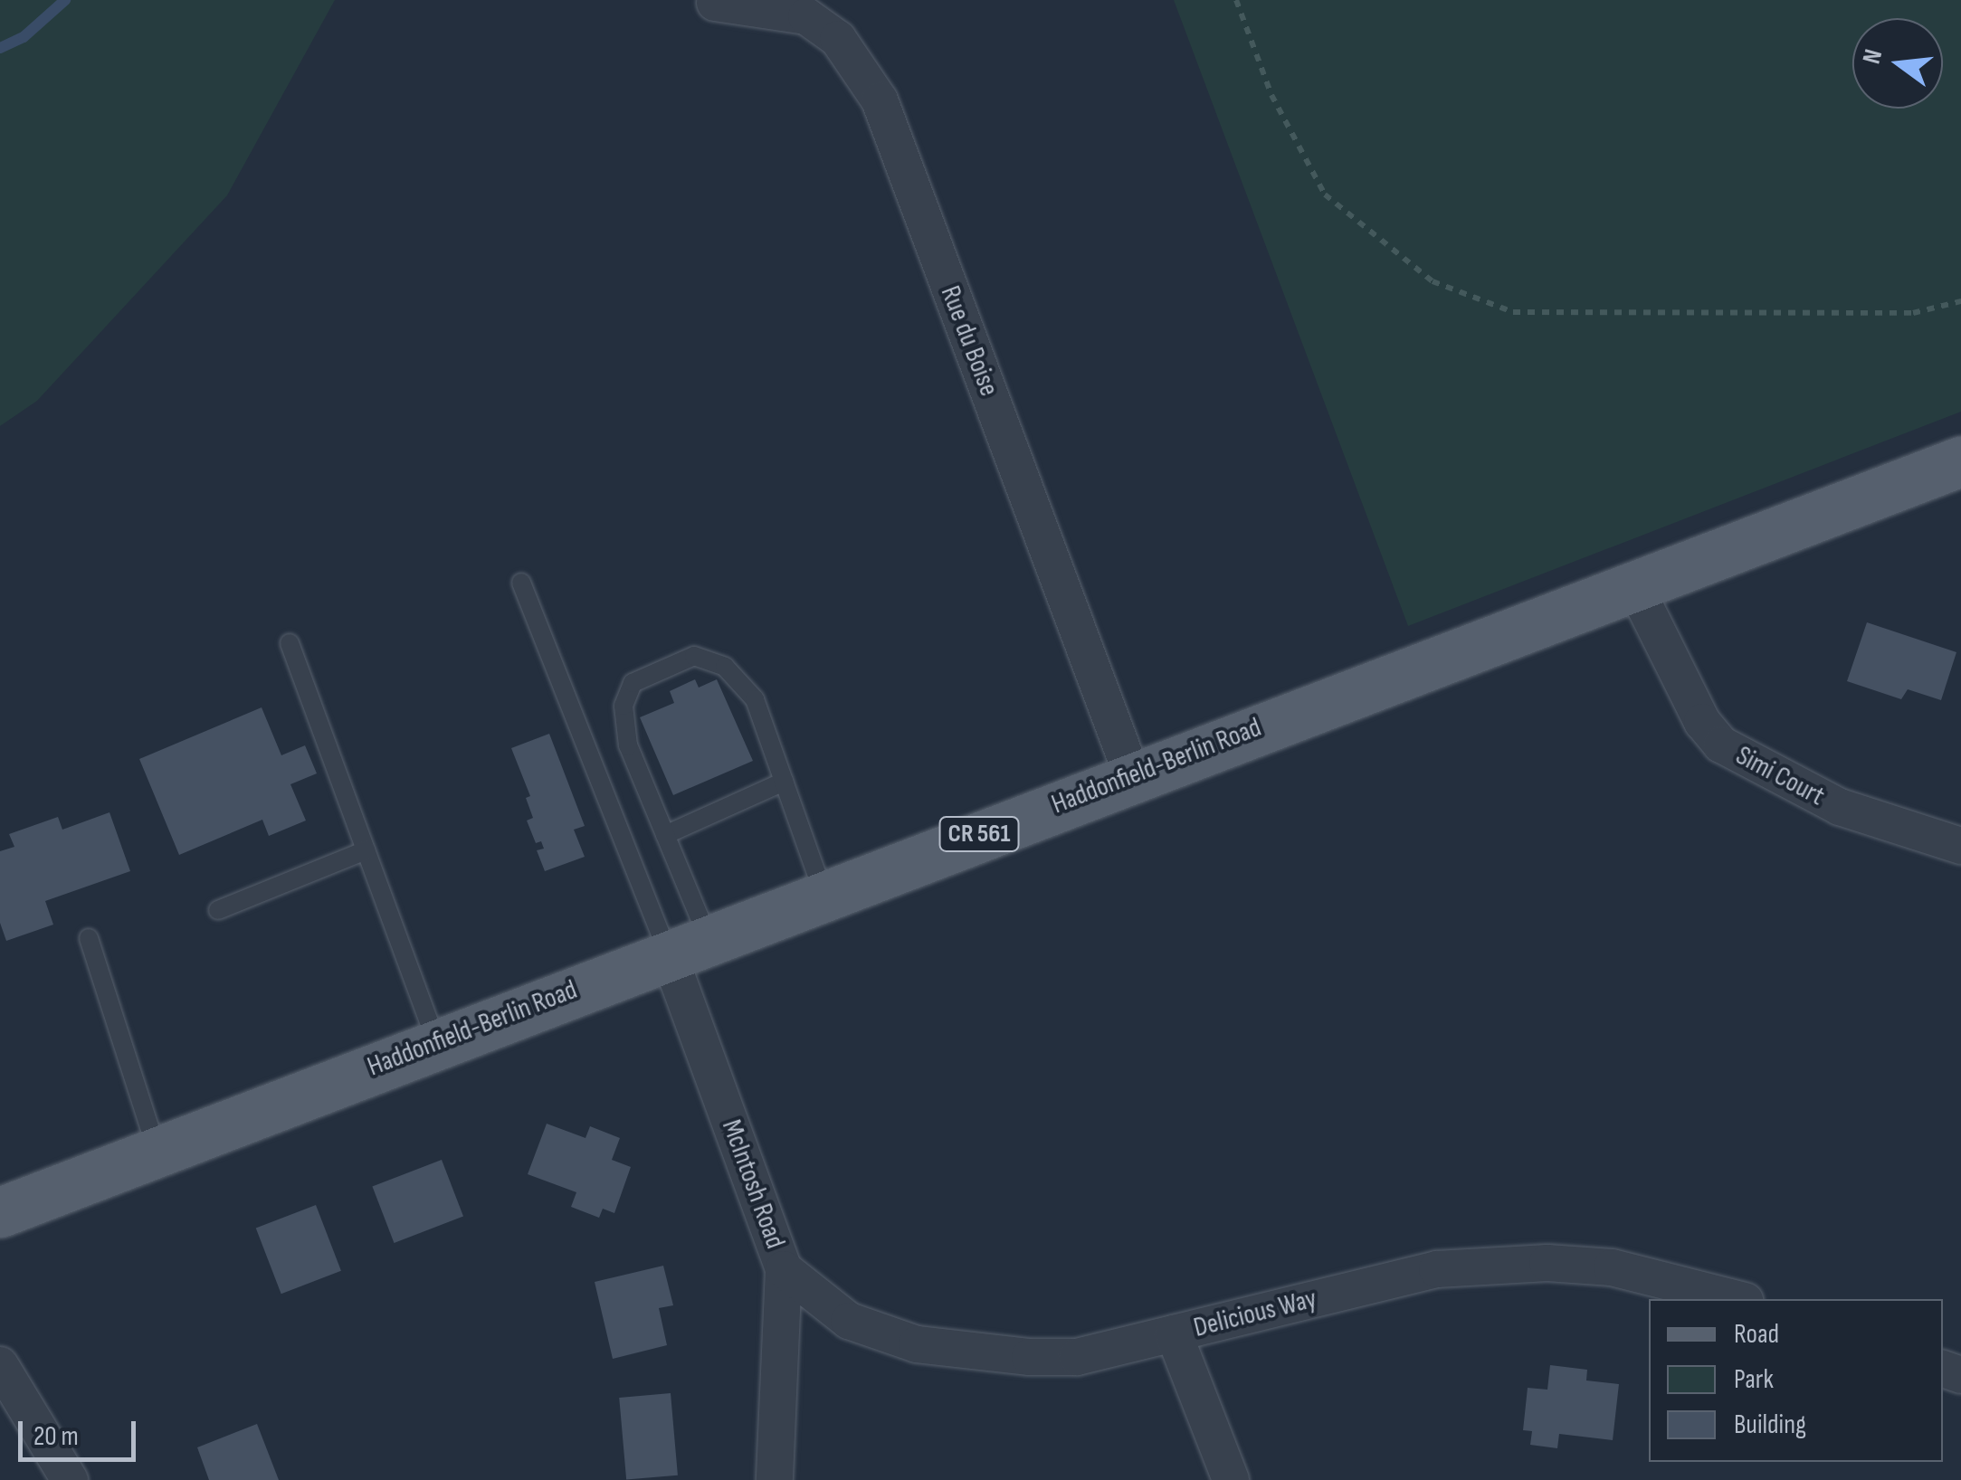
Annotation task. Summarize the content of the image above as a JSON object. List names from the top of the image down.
{
  "streets": {
    "main road": ["Haddonfield-Berlin Road", "CR 561"],
    "street": [
      "Rue du Boise",
      "Simi Court",
      "McIntosh Road",
      "Delicious Way"
    ]
  },
  "crossings": [
    ["Rue du Boise", "Haddonfield-Berlin Road"],
    ["Haddonfield-Berlin Road", "Simi Court"],
    ["Haddonfield-Berlin Road", "McIntosh Road"],
    ["McIntosh Road", "Delicious Way"]
  ],
  "legend": ["Road", "Park", "Building"],
  "scale_bar": "20 m",
  "north": "left"
}
